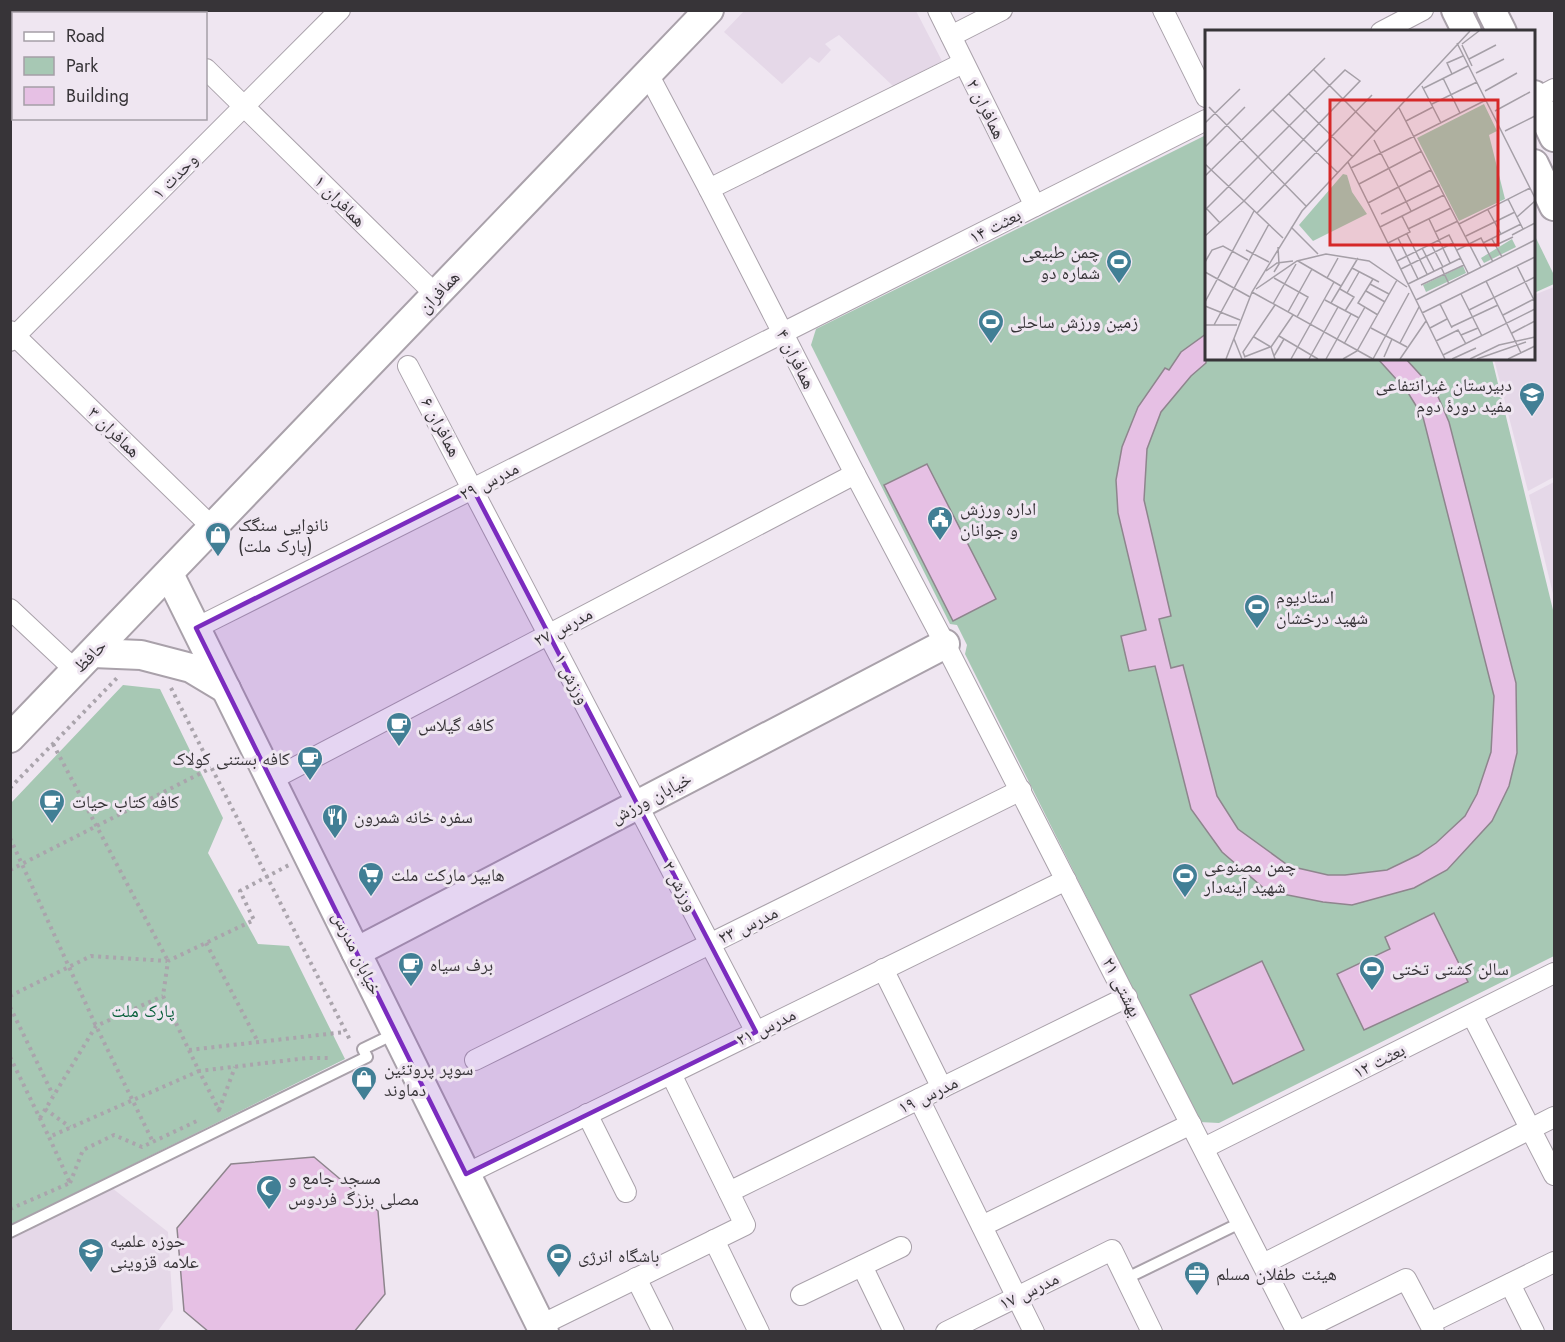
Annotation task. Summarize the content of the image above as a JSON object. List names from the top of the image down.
{
  "streets": {
    "main road": [
      "همافران",
      "حافظ",
      "خیابان ورزش",
      "خیابان مدرس"
    ],
    "street": [
      "همافران ۲",
      "وحدت ۱",
      "همافران ۱",
      "بعثت ۱۴",
      "همافران ۴",
      "همافران ۶",
      "همافران ۳",
      "مدرس ۲۹",
      "مدرس ۲۷",
      "ورزش ۱",
      "ورزش ۲",
      "مدرس ۲۳",
      "بهشتی ۲۱",
      "مدرس ۲۱",
      "بعثت ۱۲",
      "مدرس ۱۹",
      "مدرس ۱۷"
    ]
  },
  "crossings": [
    ["همافران ۲", "بعثت ۱۴"],
    ["وحدت ۱", "همافران ۱"],
    ["وحدت ۱", "همافران ۳"],
    ["همافران ۱", "همافران"],
    ["بعثت ۱۴", "همافران ۴"],
    ["بعثت ۱۴", "مدرس ۲۹"],
    ["همافران", "همافران ۴"],
    ["همافران", "همافران ۳"],
    ["همافران", "حافظ"],
    ["همافران", "خیابان مدرس"],
    ["همافران ۴", "مدرس ۲۹"],
    ["همافران ۴", "مدرس ۲۷"],
    ["همافران ۴", "خیابان ورزش"],
    ["همافران ۴", "بهشتی ۲۱"],
    ["همافران ۶", "مدرس ۲۹"],
    ["همافران ۶", "ورزش ۱"],
    ["مدرس ۲۹", "ورزش ۱"],
    ["مدرس ۲۹", "خیابان مدرس"],
    ["مدرس ۲۷", "ورزش ۱"],
    ["مدرس ۲۷", "خیابان مدرس"],
    ["حافظ", "خیابان مدرس"],
    ["ورزش ۱", "خیابان ورزش"],
    ["ورزش ۱", "ورزش ۲"],
    ["خیابان ورزش", "ورزش ۲"],
    ["خیابان ورزش", "خیابان مدرس"],
    ["خیابان ورزش", "بهشتی ۲۱"],
    ["ورزش ۲", "مدرس ۲۳"],
    ["ورزش ۲", "مدرس ۲۱"],
    ["مدرس ۲۳", "بهشتی ۲۱"],
    ["خیابان مدرس", "مدرس ۲۱"],
    ["بهشتی ۲۱", "مدرس ۲۱"],
    ["بهشتی ۲۱", "بعثت ۱۲"],
    ["بهشتی ۲۱", "مدرس ۱۹"]
  ],
  "parks": ["پارک ملت"],
  "places": {
    "sports": [
      "چمن طبیعی شماره دو",
      "زمین ورزش ساحلی",
      "استادیوم شهید درخشان",
      "چمن مصنوعی شهید آینه‌دار",
      "سالن کشتی تختی",
      "باشگاه انرژی"
    ],
    "school or university": ["دبیرستان غیرانتفاعی مفید دورهٔ دوم", "حوزه علمیه علامه قزوینی"],
    "public building": ["اداره ورزش و جوانان"],
    "shop": ["نانوایی سنگک (پارک ملت)", "سوپر پروتئین دماوند"],
    "cafe": [
      "کافه گیلاس",
      "کافه بستنی کولاک",
      "کافه کتاب حیات",
      "برف سیاه"
    ],
    "restaurant": ["سفره خانه شمرون"],
    "supermarket": ["هایپر مارکت ملت"],
    "mosque": ["مسجد جامع و مصلی بزرگ فردوس"],
    "office": ["هيئت طفلان مسلم"]
  },
  "legend": ["Road", "Park", "Building"]
}
